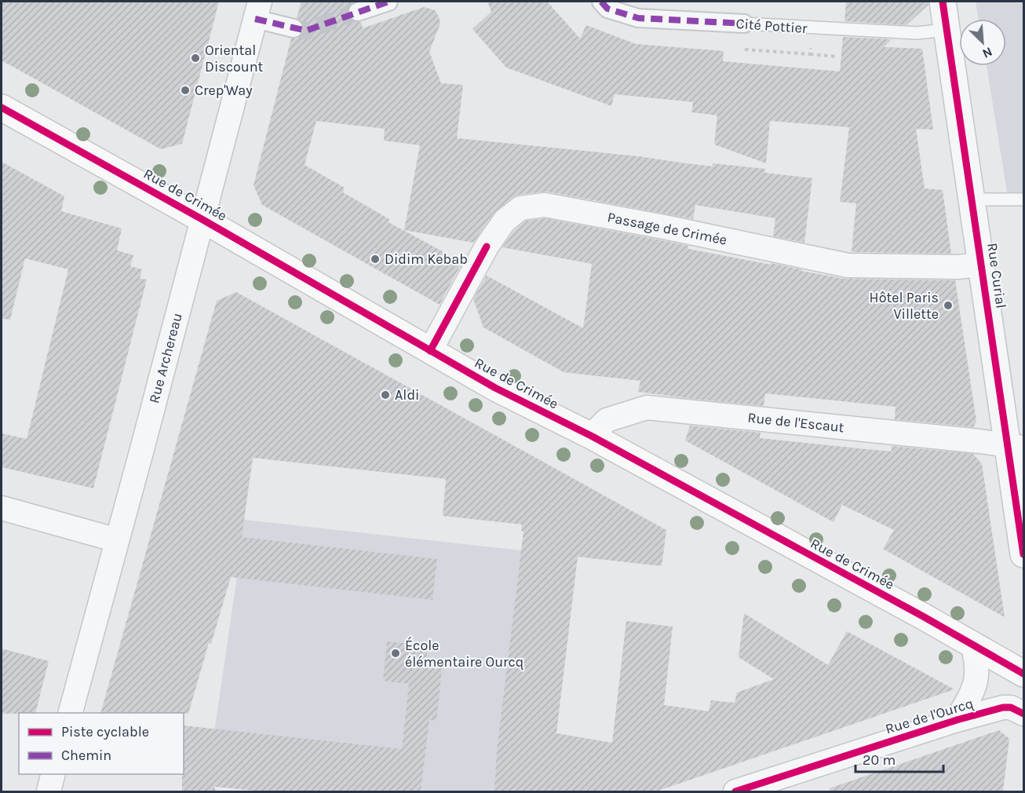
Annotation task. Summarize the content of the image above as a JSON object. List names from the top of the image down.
{
  "streets": {
    "main road": ["Rue de Crimée"],
    "street": [
      "Cité Pottier",
      "Passage de Crimée",
      "Rue Curial",
      "Rue Archereau",
      "Rue de l'Escaut",
      "Rue de l'Ourcq"
    ]
  },
  "crossings": [
    ["Cité Pottier", "Rue Curial"],
    ["Rue de Crimée", "Passage de Crimée"],
    ["Rue de Crimée", "Rue Archereau"],
    ["Rue de Crimée", "Rue de l'Escaut"],
    ["Rue de Crimée", "Rue de l'Ourcq"],
    ["Passage de Crimée", "Rue Curial"],
    ["Rue Curial", "Rue de l'Escaut"]
  ],
  "places": [
    "Oriental Discount",
    "Crep'Way",
    "Didim Kebab",
    "Hôtel Paris Villette",
    "Aldi",
    "École élémentaire Ourcq"
  ],
  "legend": ["Piste cyclable", "Chemin"],
  "scale_bar": "20 m",
  "north": "bottom right"
}
